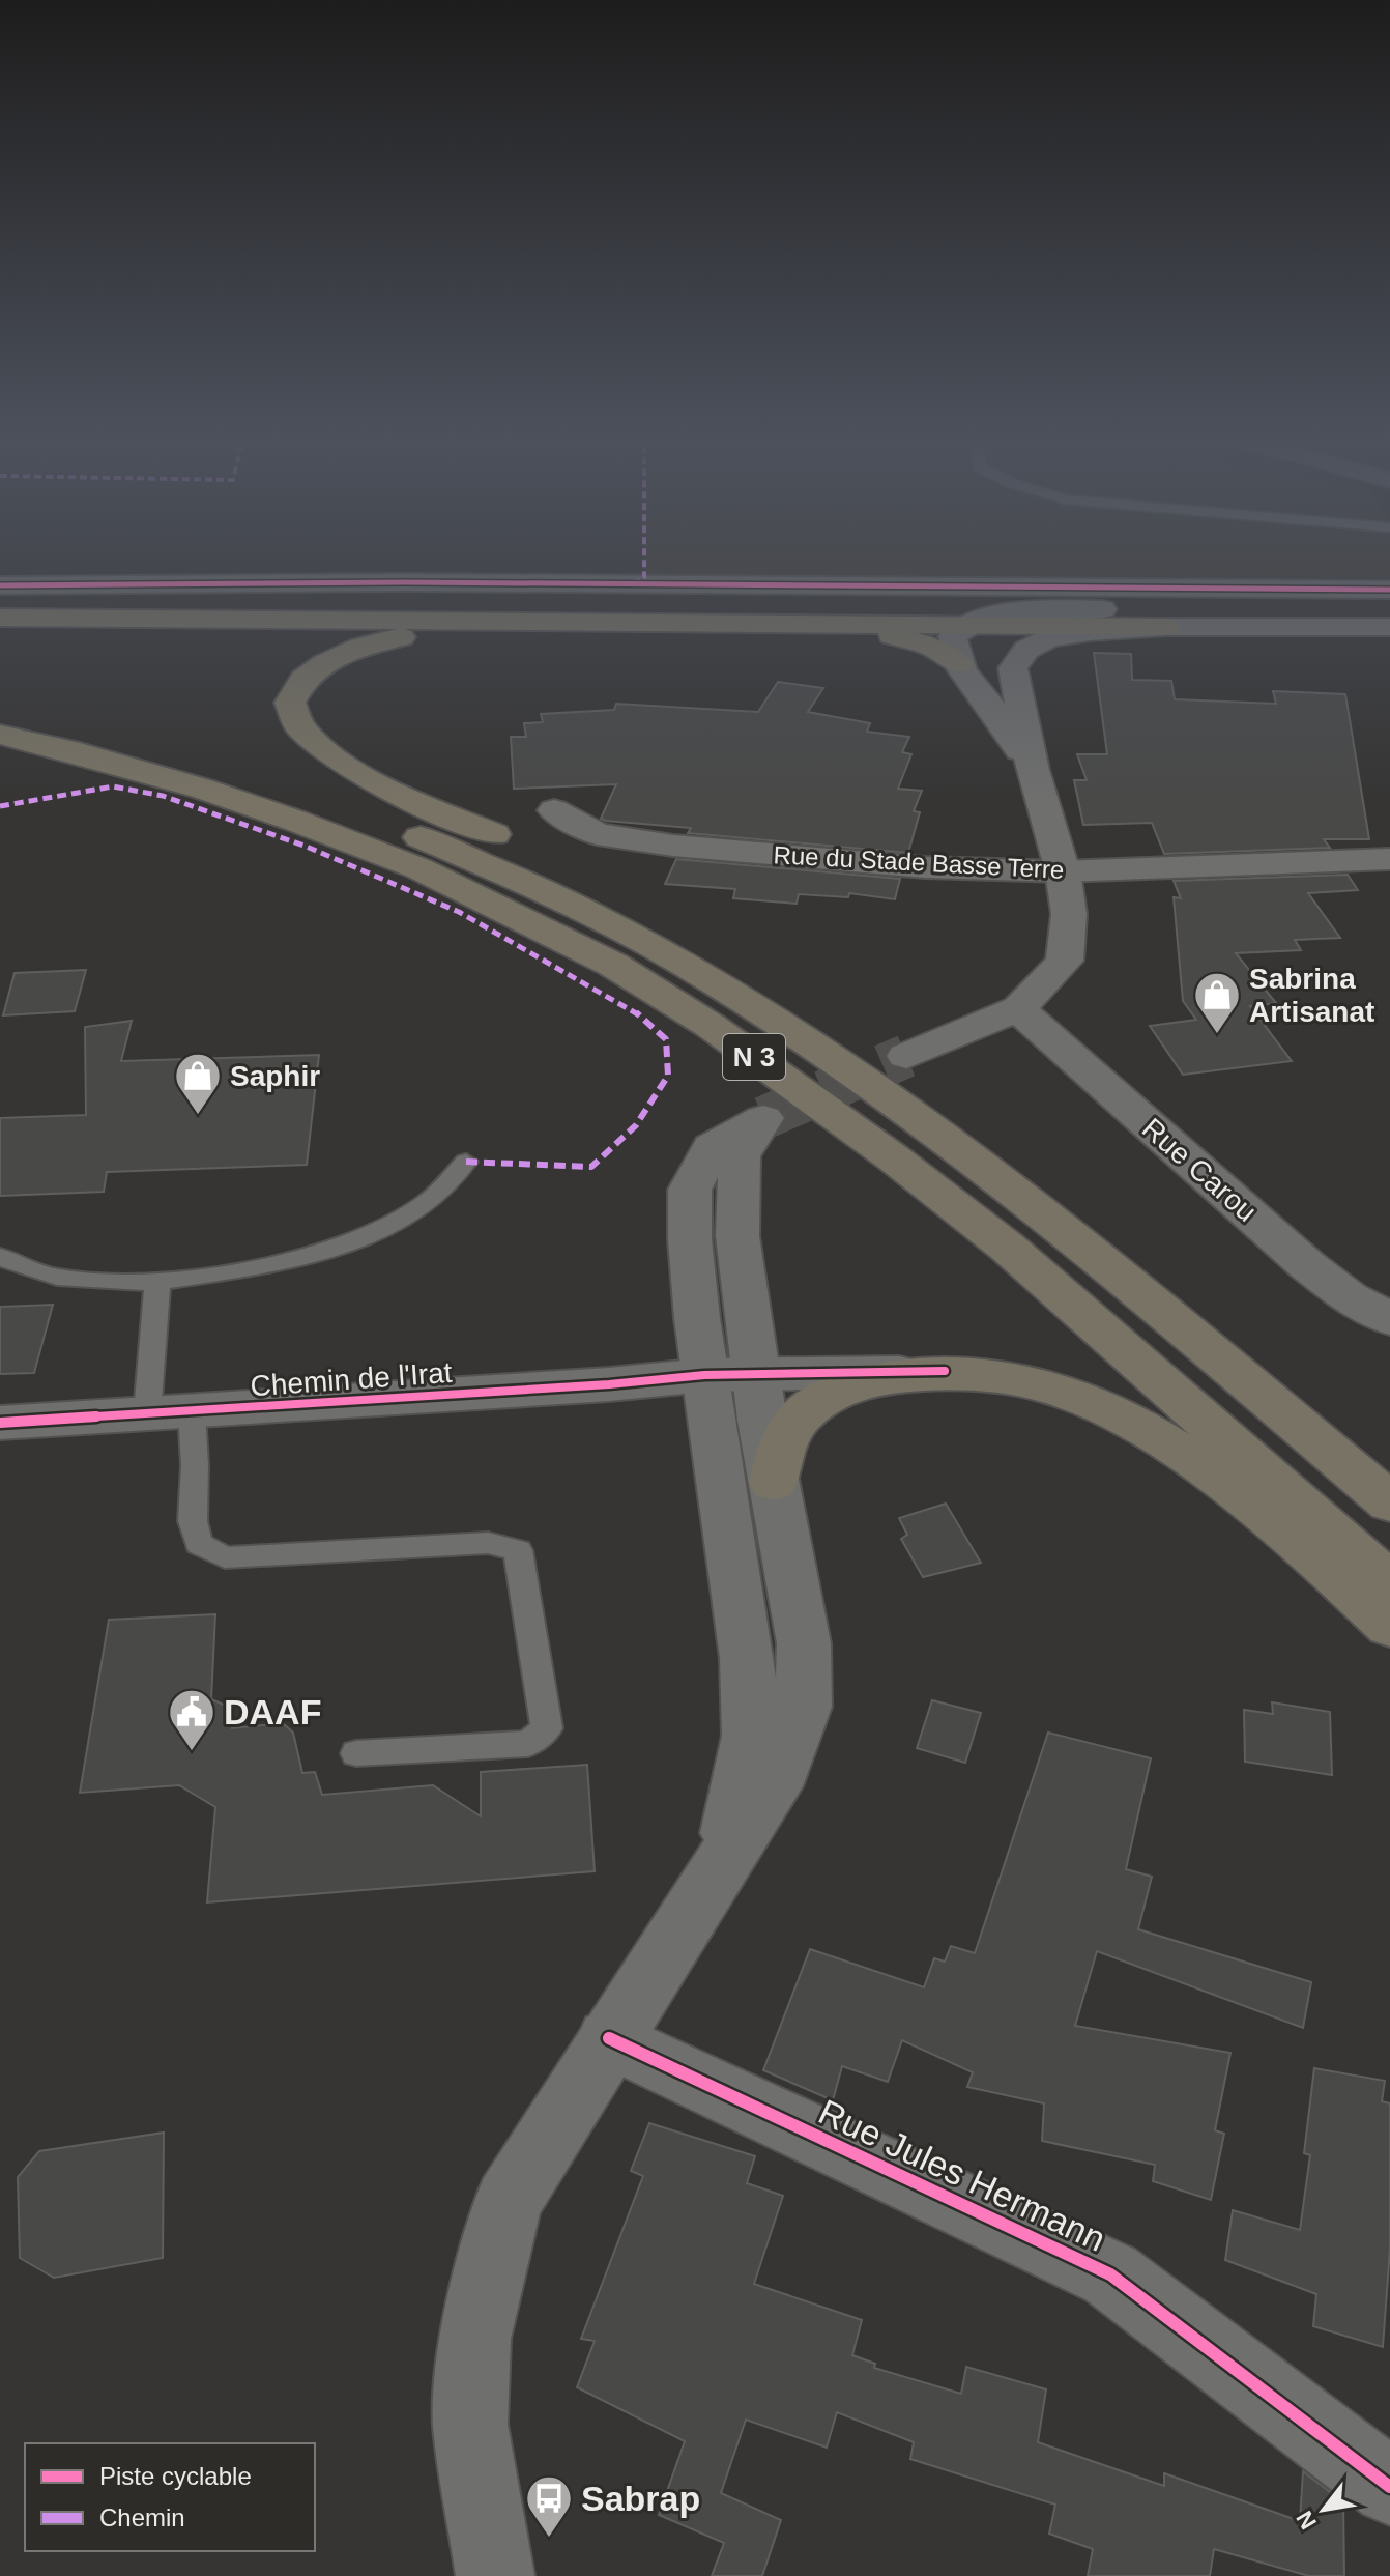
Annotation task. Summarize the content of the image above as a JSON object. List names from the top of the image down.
{
  "streets": {
    "highway": ["N 3"],
    "main road": [
      "Rue du Stade Basse Terre",
      "Rue Carou",
      "Chemin de l'Irat",
      "Rue Jules Hermann"
    ]
  },
  "places": {
    "shop": ["Sabrina Artisanat", "Saphir"],
    "public building": ["DAAF"],
    "bus stop": ["Sabrap"]
  },
  "legend": ["Piste cyclable", "Chemin"],
  "north": "bottom left"
}
